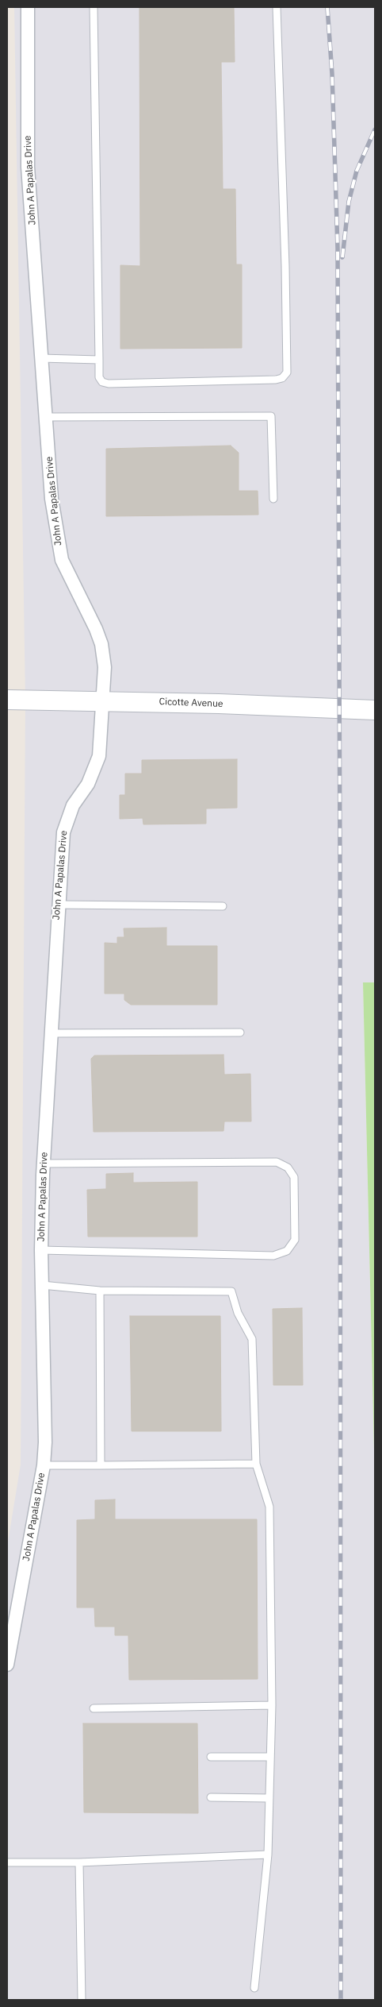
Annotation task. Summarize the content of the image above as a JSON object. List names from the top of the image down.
{
  "streets": {
    "street": ["John A Papalas Drive", "Cicotte Avenue"]
  },
  "crossings": [
    ["John A Papalas Drive", "Cicotte Avenue"]
  ]
}
